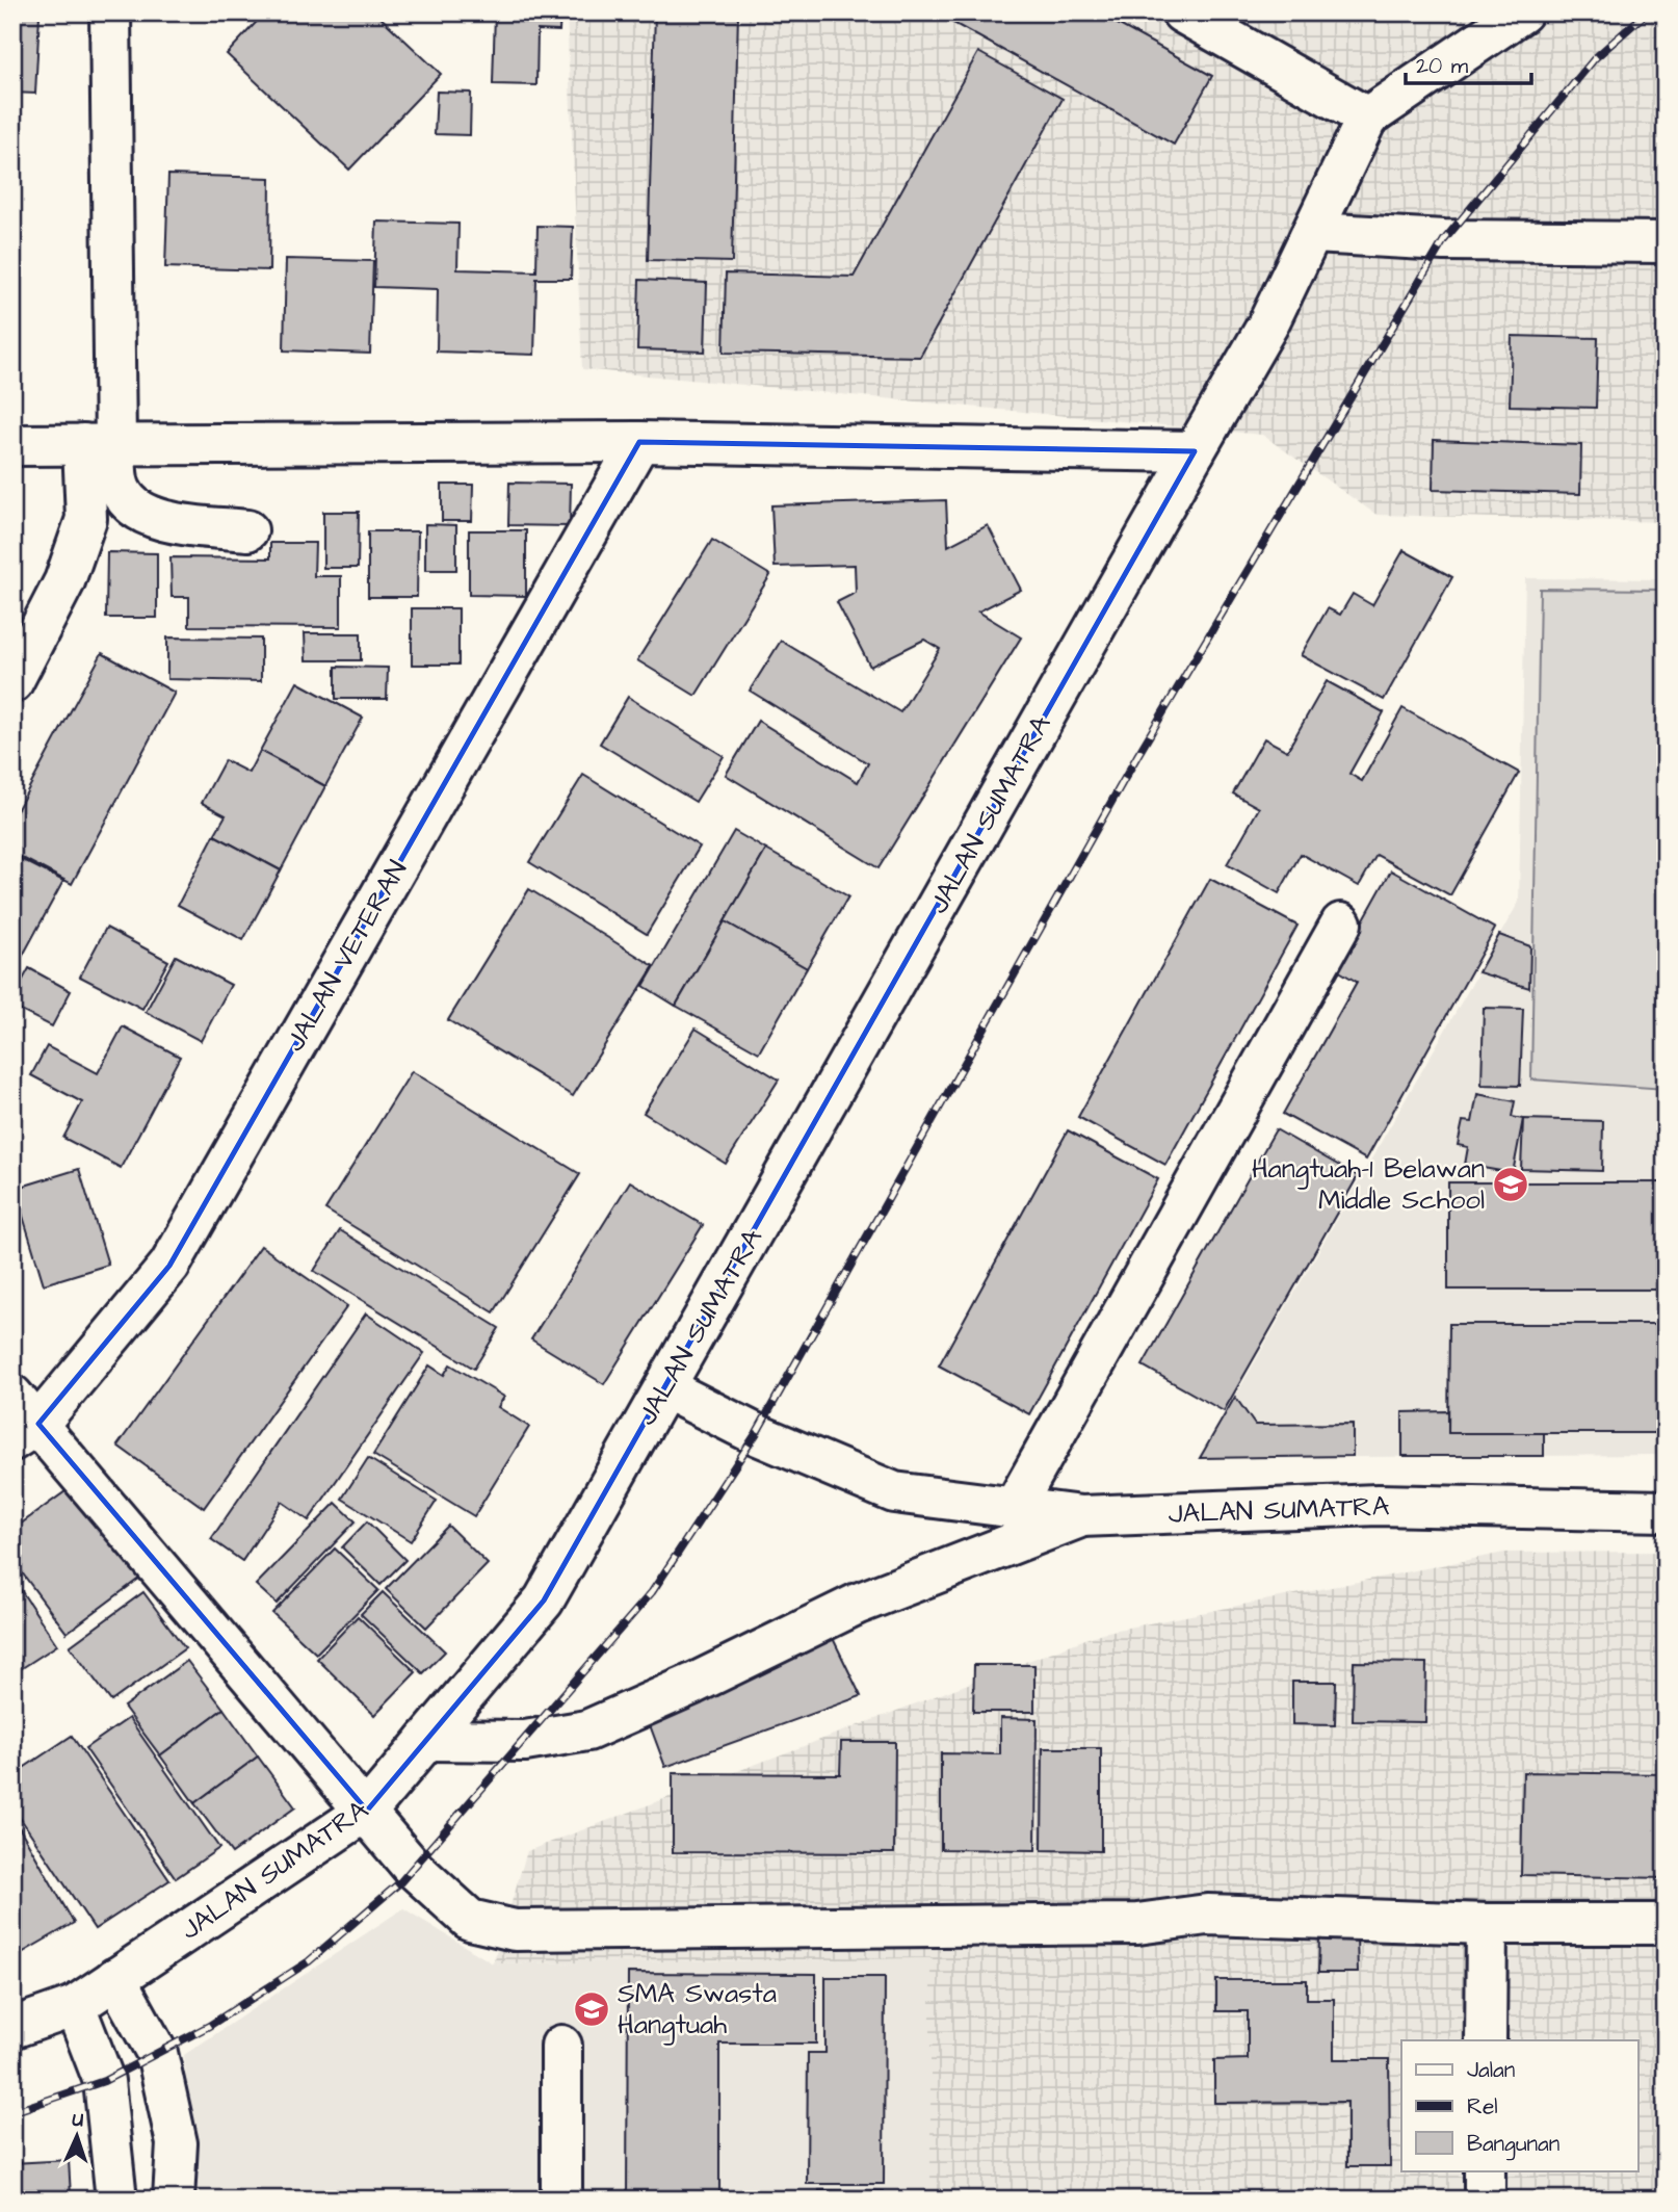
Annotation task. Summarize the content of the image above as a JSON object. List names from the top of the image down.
{
  "streets": {
    "main road": ["JALAN SUMATRA", "JALAN VETERAN"]
  },
  "places": {
    "school or university": ["Hangtuah-1 Belawan Middle School", "SMA Swasta Hangtuah"]
  },
  "legend": ["Jalan", "Rel", "Bangunan"],
  "scale_bar": "20 m",
  "north": "top"
}
